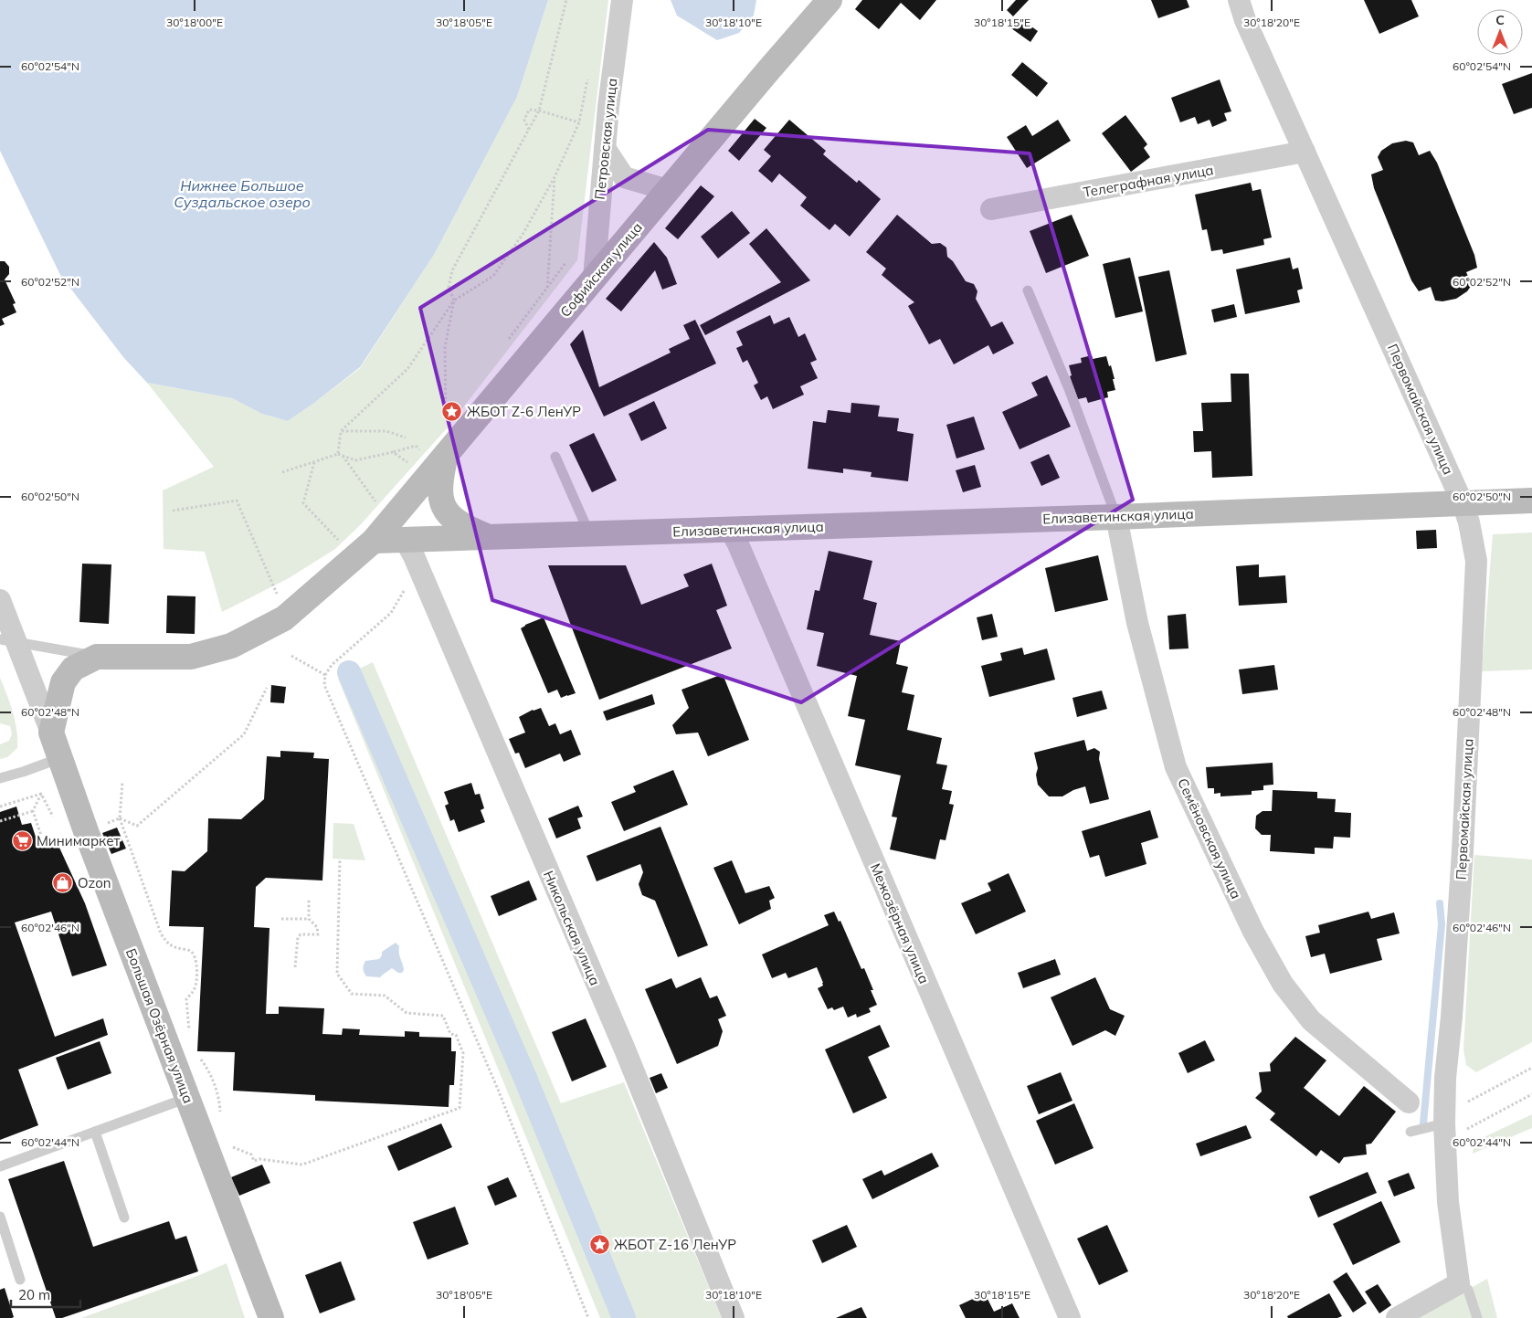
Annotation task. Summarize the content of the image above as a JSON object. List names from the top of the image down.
{
  "streets": {
    "street": [
      "Петровская улица",
      "Телеграфная улица",
      "Софийская улица",
      "Первомайская улица",
      "Елизаветинская улица",
      "Семёновская улица",
      "Межозёрная улица",
      "Никольская улица",
      "Большая Озёрная улица"
    ]
  },
  "crossings": [
    ["Петровская улица", "Софийская улица"],
    ["Телеграфная улица", "Первомайская улица"],
    ["Софийская улица", "Елизаветинская улица"],
    ["Первомайская улица", "Елизаветинская улица"],
    ["Елизаветинская улица", "Семёновская улица"],
    ["Елизаветинская улица", "Межозёрная улица"],
    ["Елизаветинская улица", "Никольская улица"]
  ],
  "water": ["Нижнее Большое Суздальское озеро"],
  "places": {
    "place": ["ЖБОТ Z-6 ЛенУР", "ЖБОТ Z-16 ЛенУР"],
    "supermarket": ["Минимаркет"],
    "shop": ["Ozon"]
  },
  "scale_bar": "20 m",
  "north": "top",
  "coordinates": [
    "30°18'00\"E",
    "30°18'05\"E",
    "30°18'10\"E",
    "30°18'15\"E",
    "30°18'20\"E",
    "60°02'54\"N",
    "60°02'52\"N",
    "60°02'50\"N",
    "60°02'48\"N",
    "60°02'46\"N",
    "60°02'44\"N"
  ]
}
